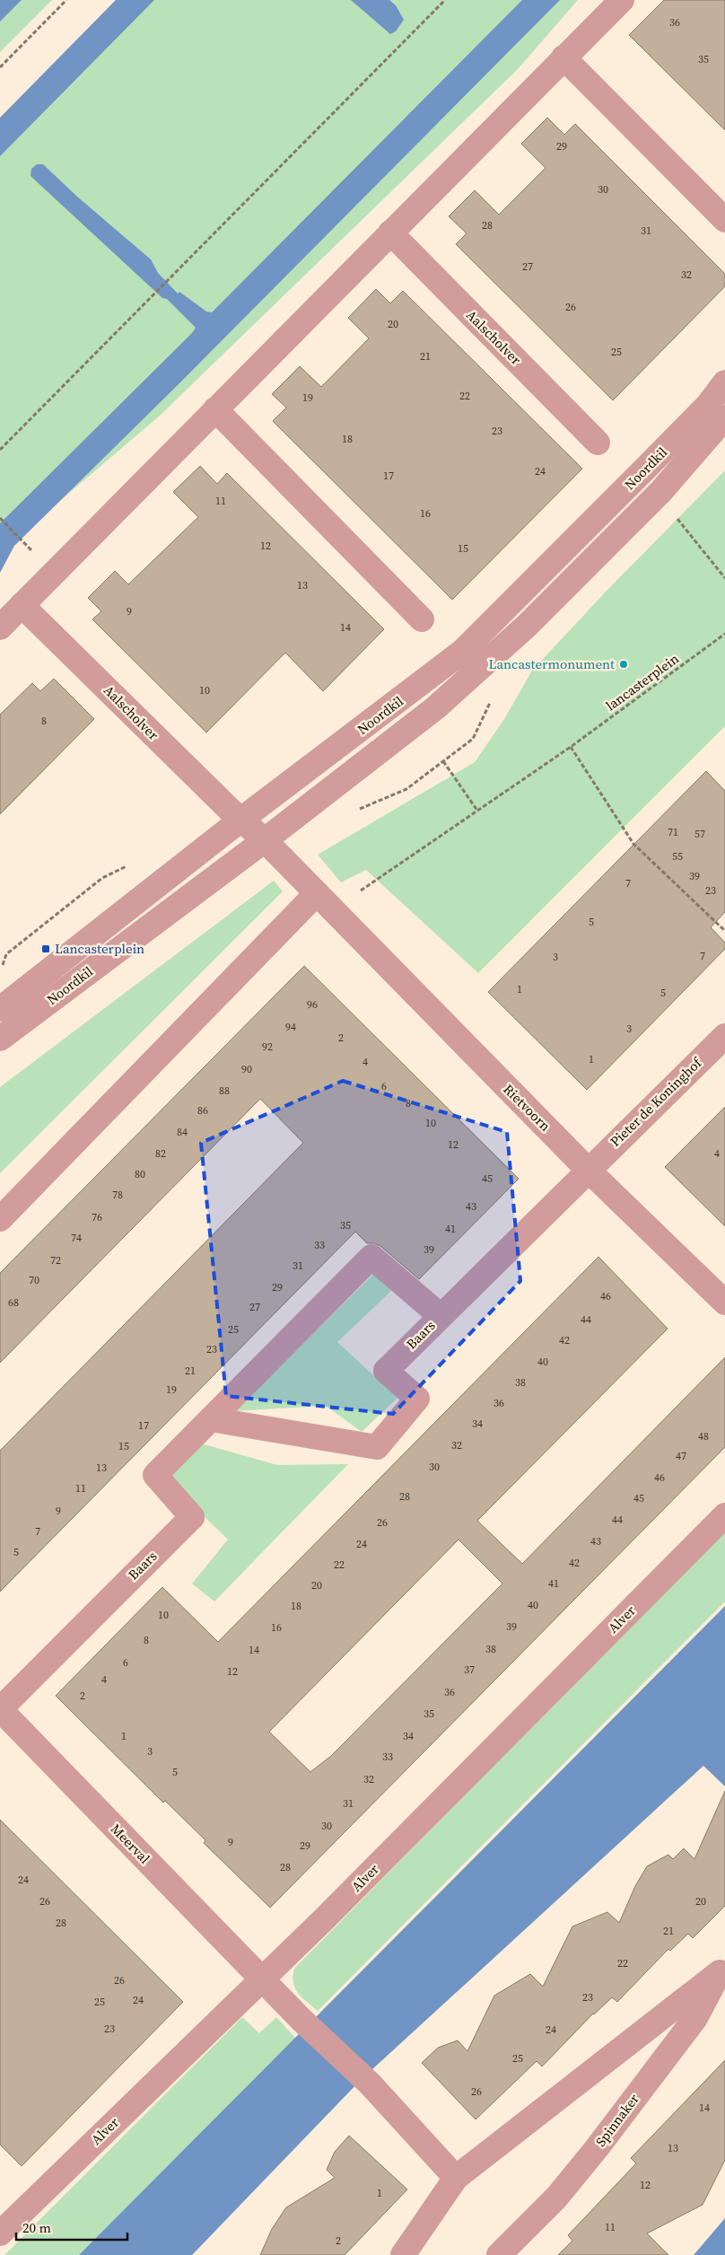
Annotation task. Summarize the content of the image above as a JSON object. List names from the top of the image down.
{
  "streets": {
    "street": [
      "Aalscholver",
      "Noordkil",
      "Pieter de Koninghof",
      "Rietvoorn",
      "Baars",
      "Alver",
      "Meerval",
      "Spinnaker"
    ],
    "path": ["lancasterplein"]
  },
  "crossings": [
    ["Aalscholver", "Noordkil"],
    ["Aalscholver", "Rietvoorn"],
    ["Noordkil", "Rietvoorn"],
    ["Pieter de Koninghof", "Rietvoorn"],
    ["Pieter de Koninghof", "Baars"],
    ["Rietvoorn", "Baars"],
    ["Baars", "Meerval"],
    ["Alver", "Meerval"]
  ],
  "places": {
    "other": ["Lancastermonument"],
    "transit": ["Lancasterplein"]
  },
  "house_numbers": [
    "36",
    "35",
    "29",
    "30",
    "28",
    "31",
    "27",
    "32",
    "26",
    "20",
    "25",
    "21",
    "22",
    "19",
    "23",
    "18",
    "24",
    "17",
    "11",
    "16",
    "12",
    "15",
    "13",
    "9",
    "14",
    "10",
    "8",
    "71",
    "57",
    "55",
    "39",
    "7",
    "23",
    "5",
    "7",
    "3",
    "1",
    "5",
    "96",
    "94",
    "3",
    "2",
    "92",
    "1",
    "4",
    "90",
    "6",
    "88",
    "8",
    "86",
    "10",
    "84",
    "12",
    "82",
    "4",
    "80",
    "45",
    "78",
    "43",
    "76",
    "35",
    "41",
    "74",
    "33",
    "39",
    "72",
    "31",
    "70",
    "29",
    "46",
    "68",
    "27",
    "44",
    "25",
    "42",
    "23",
    "40",
    "21",
    "38",
    "19",
    "36",
    "34",
    "17",
    "48",
    "32",
    "15",
    "47",
    "30",
    "13",
    "46",
    "11",
    "28",
    "45",
    "9",
    "44",
    "26",
    "7",
    "43",
    "24",
    "5",
    "42",
    "22",
    "41",
    "20",
    "40",
    "18",
    "10",
    "39",
    "16",
    "8",
    "38",
    "14",
    "6",
    "37",
    "12",
    "4",
    "36",
    "2",
    "35",
    "1",
    "34",
    "3",
    "33",
    "5",
    "32",
    "31",
    "30",
    "9",
    "29",
    "28",
    "24",
    "26",
    "20",
    "28",
    "21",
    "22",
    "26",
    "23",
    "24",
    "25",
    "23",
    "24",
    "25",
    "26",
    "14",
    "13",
    "12",
    "1",
    "11",
    "2"
  ],
  "scale_bar": "20 m"
}
